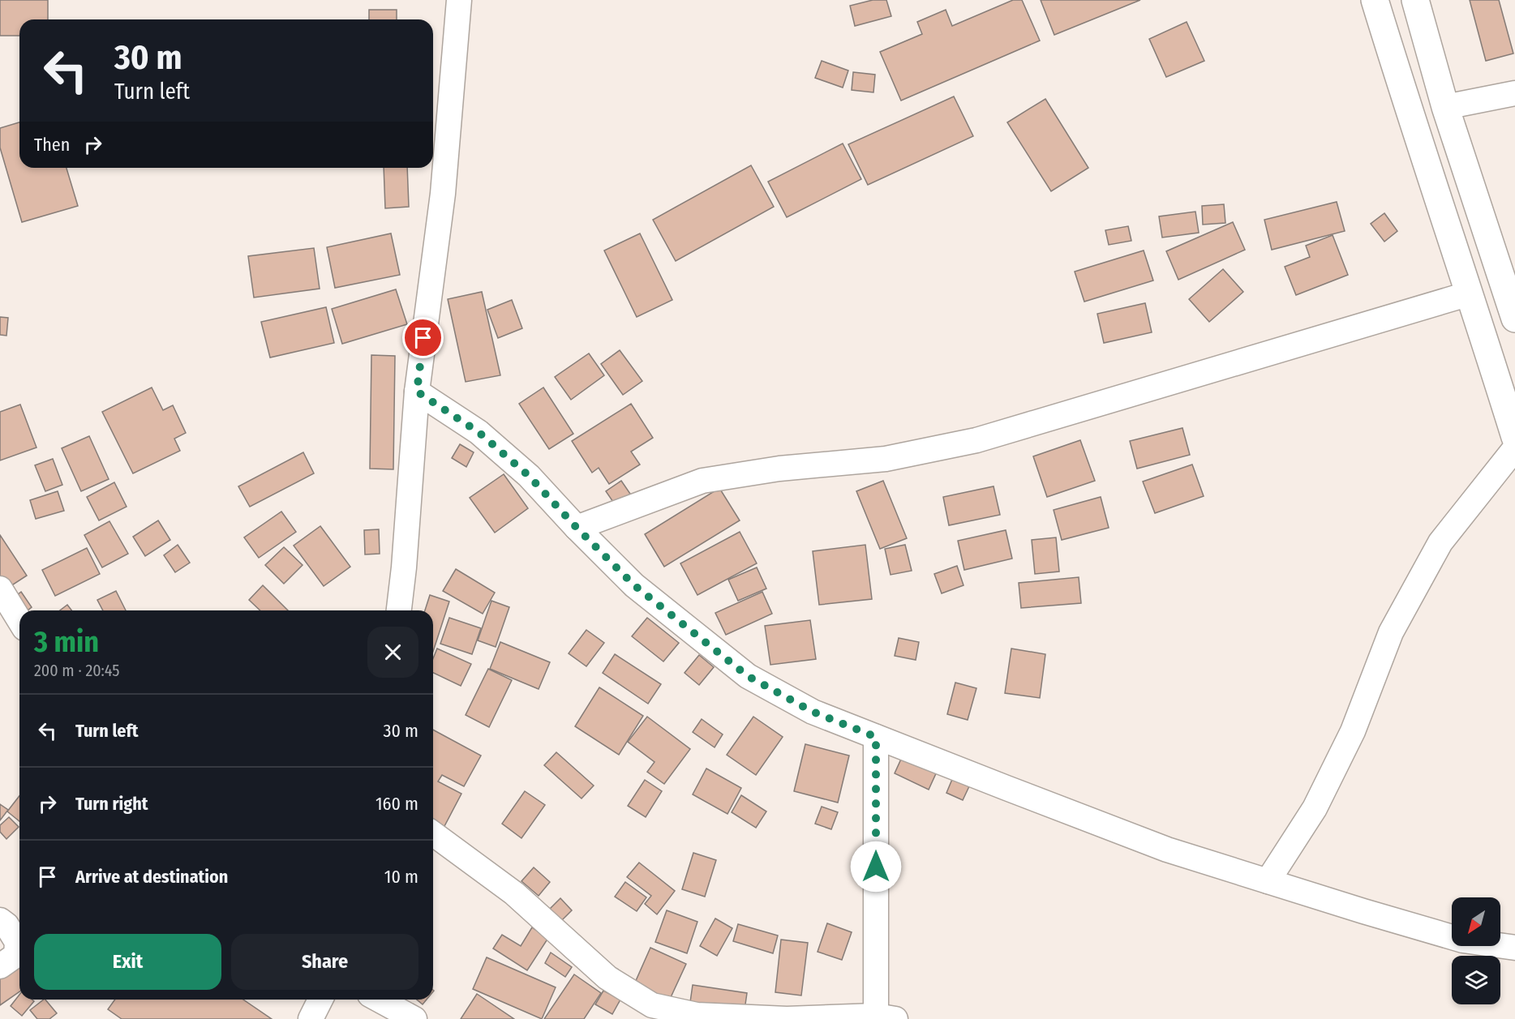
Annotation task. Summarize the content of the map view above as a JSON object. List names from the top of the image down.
{
  "north": "bottom left",
  "page": {
    "turn": ["30 m", "Turn left"],
    "then": "Then",
    "heading": ["3 min", "200 m · 20:45"],
    "list": [
      {
        "name": "Turn left",
        "value": "30 m"
      },
      {
        "name": "Turn right",
        "value": "160 m"
      },
      {
        "name": "Arrive at destination",
        "value": "10 m"
      }
    ],
    "buttons": ["Exit", "Share"]
  }
}
